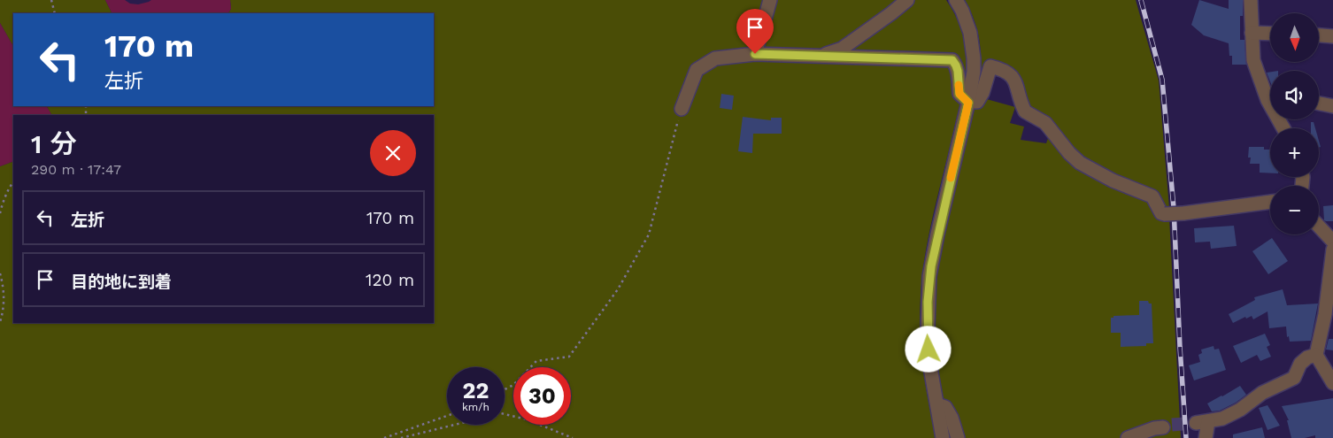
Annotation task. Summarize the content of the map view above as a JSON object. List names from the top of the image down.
{
  "north": "bottom",
  "page": {
    "map_buttons": ["+", "−"],
    "turn": ["170 m", "左折"],
    "heading": ["1 分", "290 m · 17:47"],
    "list": [
      {
        "name": "左折",
        "value": "170 m"
      },
      {
        "name": "目的地に到着",
        "value": "120 m"
      }
    ],
    "speed": "22 km/h",
    "limit": "30"
  }
}
